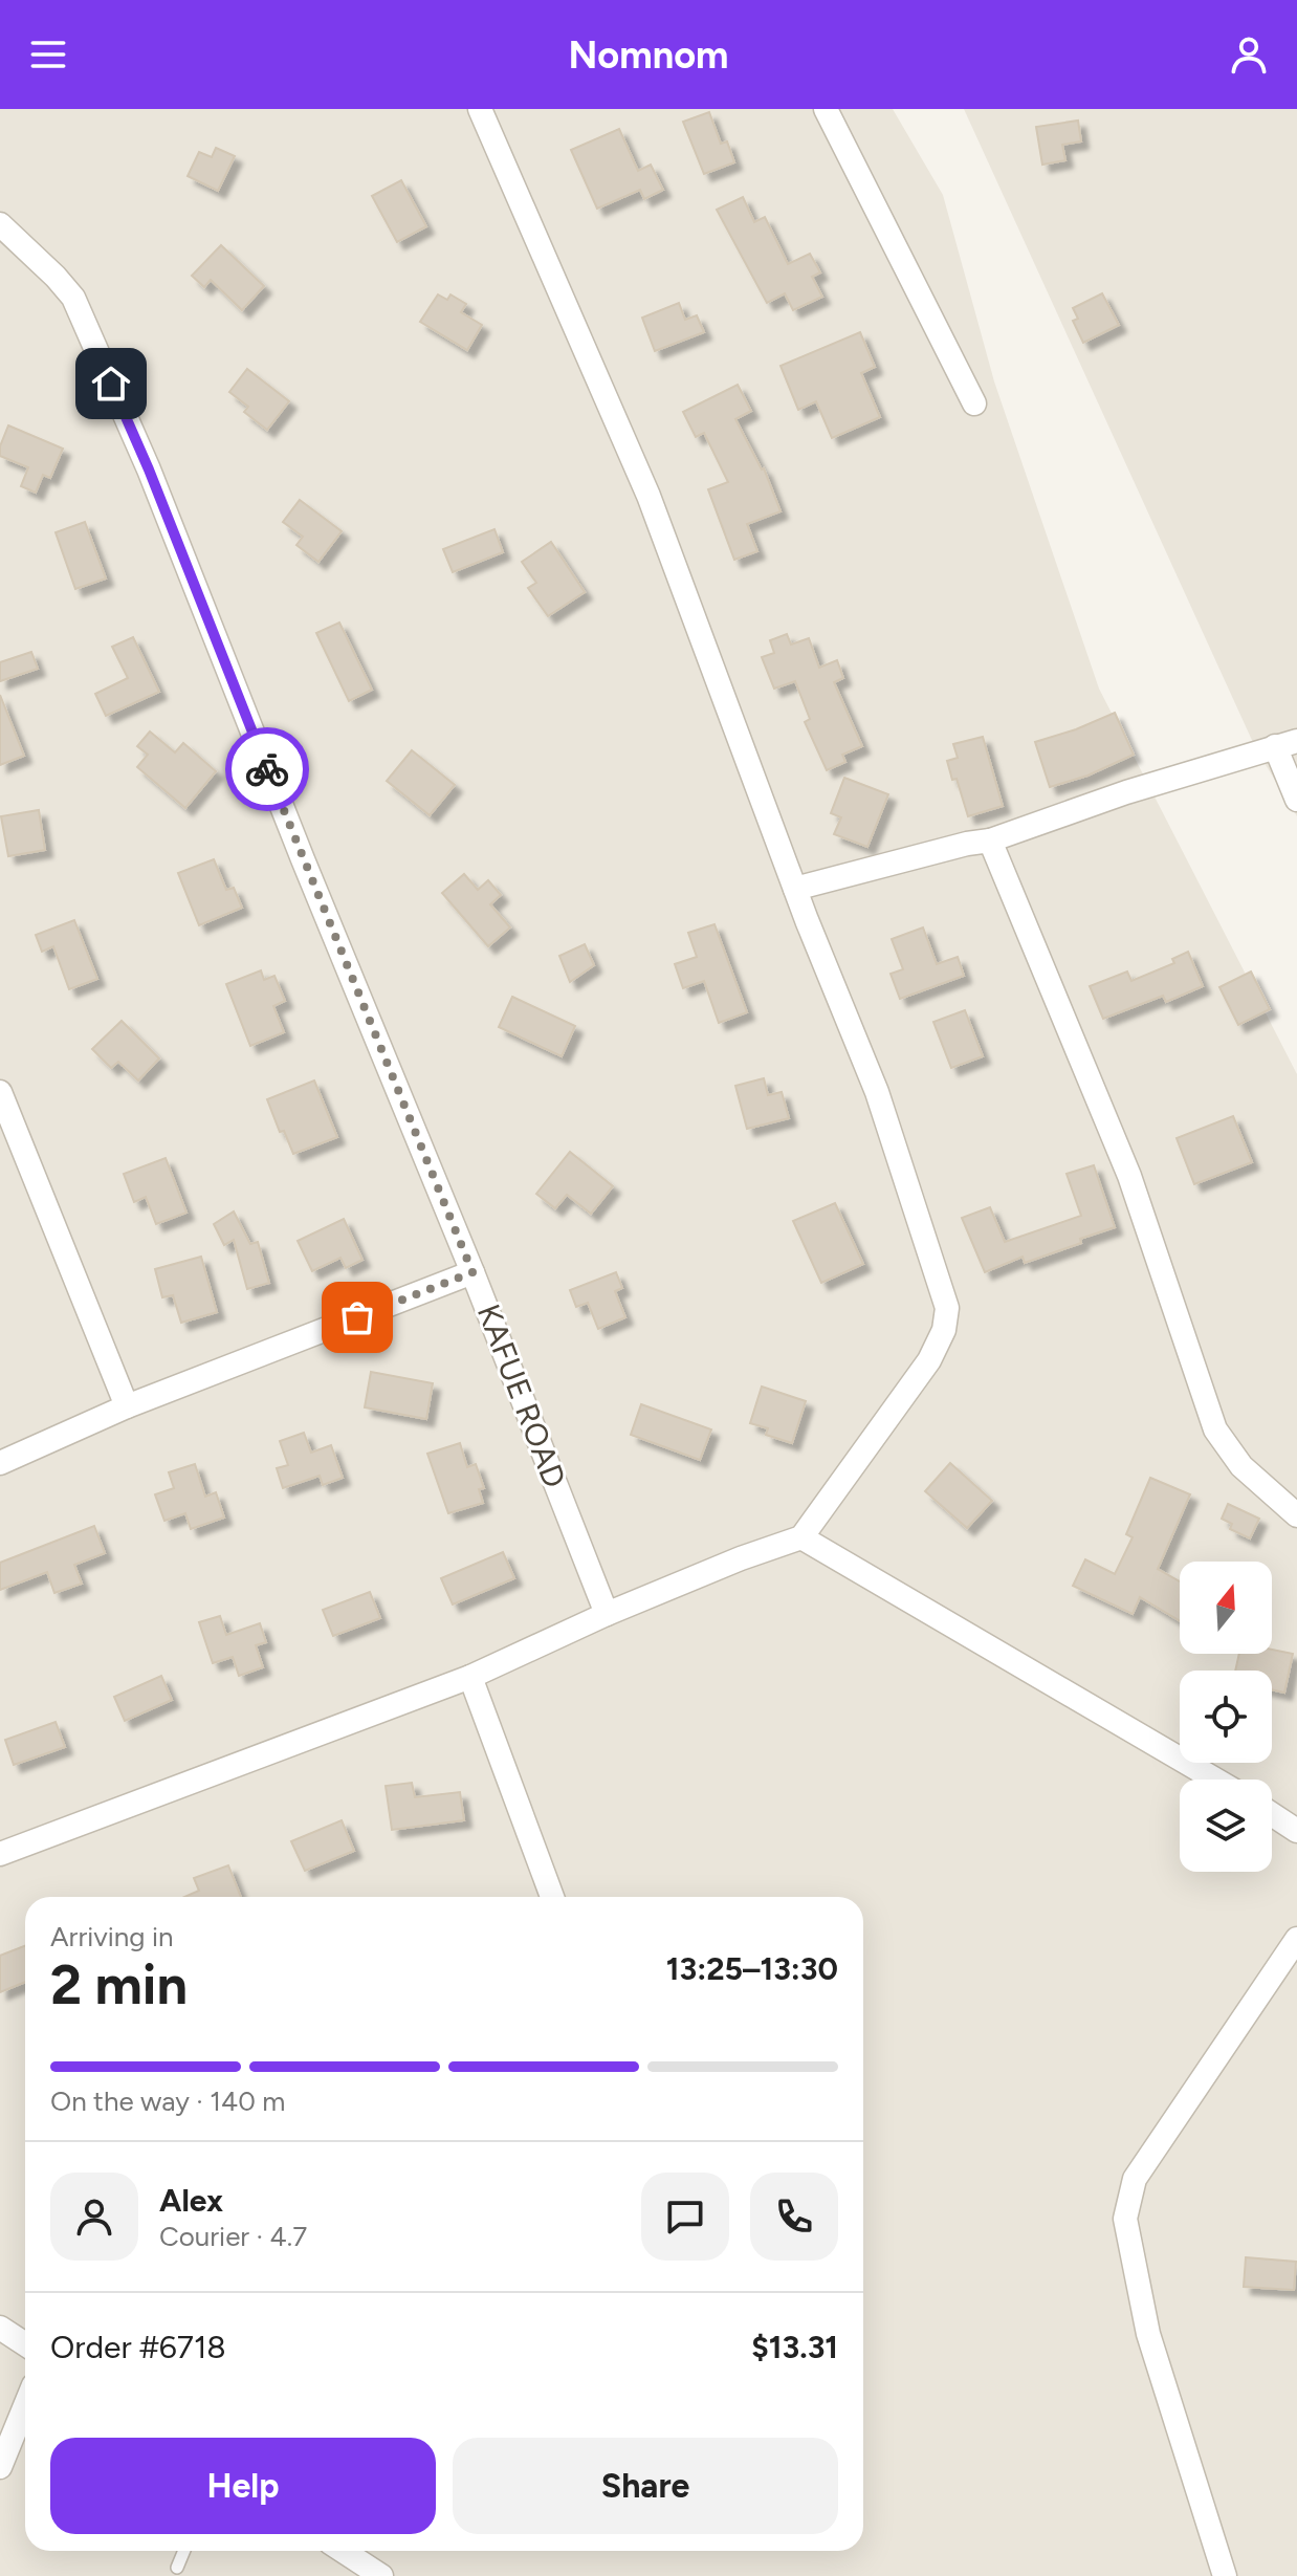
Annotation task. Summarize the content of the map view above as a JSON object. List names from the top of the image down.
{
  "streets": {
    "street": ["KAFUE ROAD"]
  },
  "north": "top",
  "page": {
    "header": "Nomnom",
    "heading": ["2 min", "Arriving in", "13:25–13:30"],
    "panel": [
      "Alex",
      "Courier · 4.7",
      "Order #6718",
      "$13.31"
    ],
    "bar": "On the way · 140 m",
    "buttons": ["Help", "Share"]
  }
}
